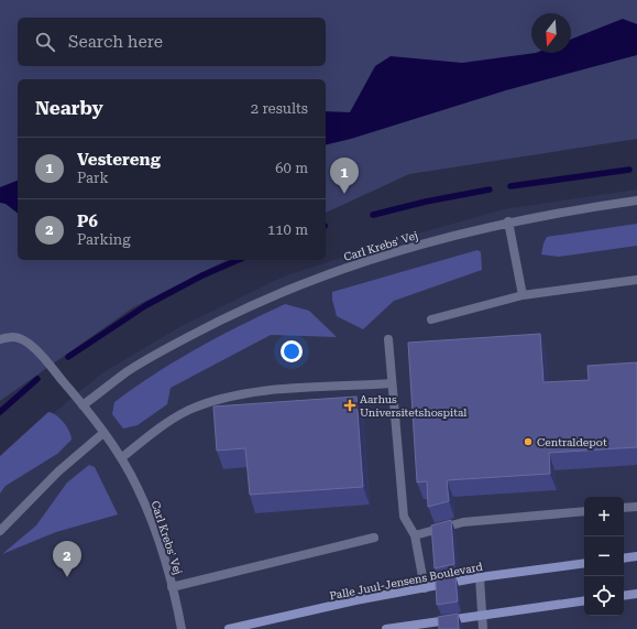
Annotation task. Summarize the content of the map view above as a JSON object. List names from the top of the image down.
{
  "streets": {
    "street": ["Palle Juul-Jensens Boulevard"],
    "lane": ["Carl Krebs' Vej"]
  },
  "places": {
    "health": ["Aarhus Universitetshospital"],
    "other": ["Centraldepot"]
  },
  "north": "bottom",
  "page": {
    "search": "Search here",
    "heading": ["Nearby", "2 results"],
    "list": [
      {
        "mark": "1",
        "name": "Vestereng",
        "note": "Park",
        "value": "60 m"
      },
      {
        "mark": "2",
        "name": "P6",
        "note": "Parking",
        "value": "110 m"
      }
    ],
    "pins": ["1", "2"],
    "map_buttons": ["+", "−"]
  }
}
